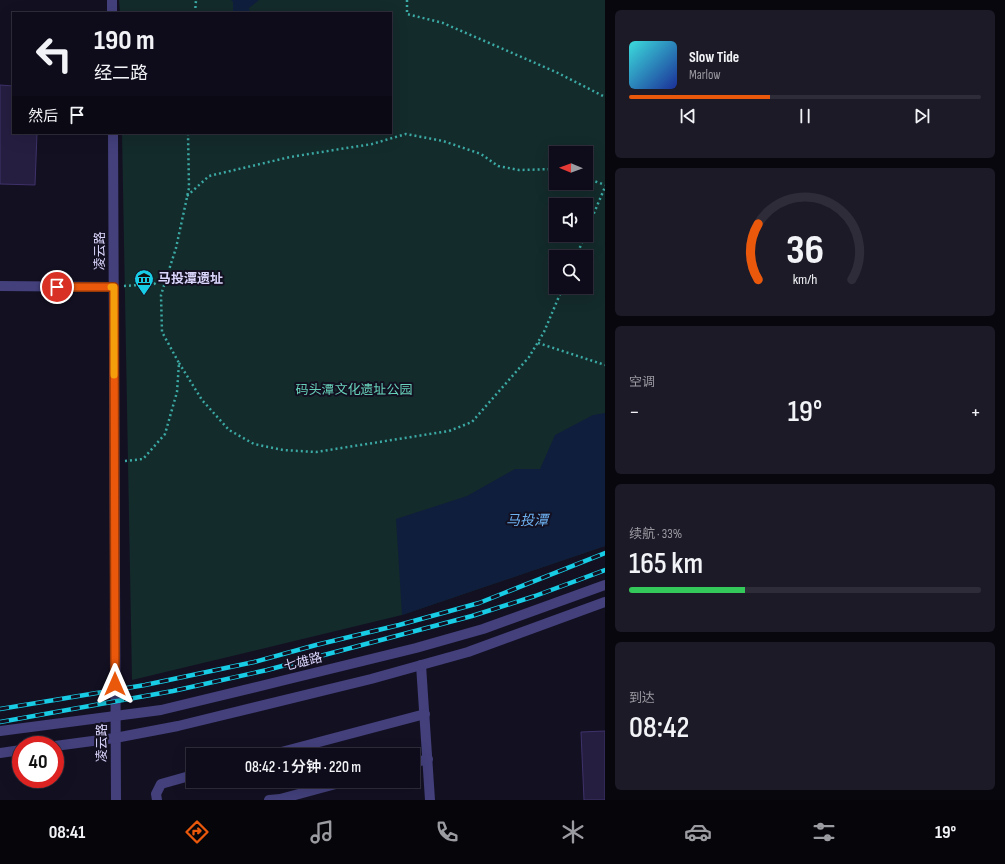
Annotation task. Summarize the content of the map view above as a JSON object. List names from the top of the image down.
{
  "streets": {
    "street": ["凌云路", "七雄路"]
  },
  "crossings": [
    ["凌云路", "七雄路"]
  ],
  "water": ["马投潭"],
  "parks": ["码头潭文化遗址公园"],
  "places": {
    "museum": ["马投潭遗址"]
  },
  "north": "left",
  "page": {
    "turn": ["190 m", "经二路"],
    "song": ["Slow Tide", "Marlow"],
    "then": "然后",
    "tile": [
      "空调",
      ["续航 · 33%", "165 km"],
      ["到达", "08:42"]
    ],
    "heat": ["−", "19°", "+"],
    "limit": "40",
    "trip": "08:42 · 1 分钟 · 220 m",
    "tabs": ["08:41", "19°"],
    "gauge": ["36", "km/h"]
  }
}
